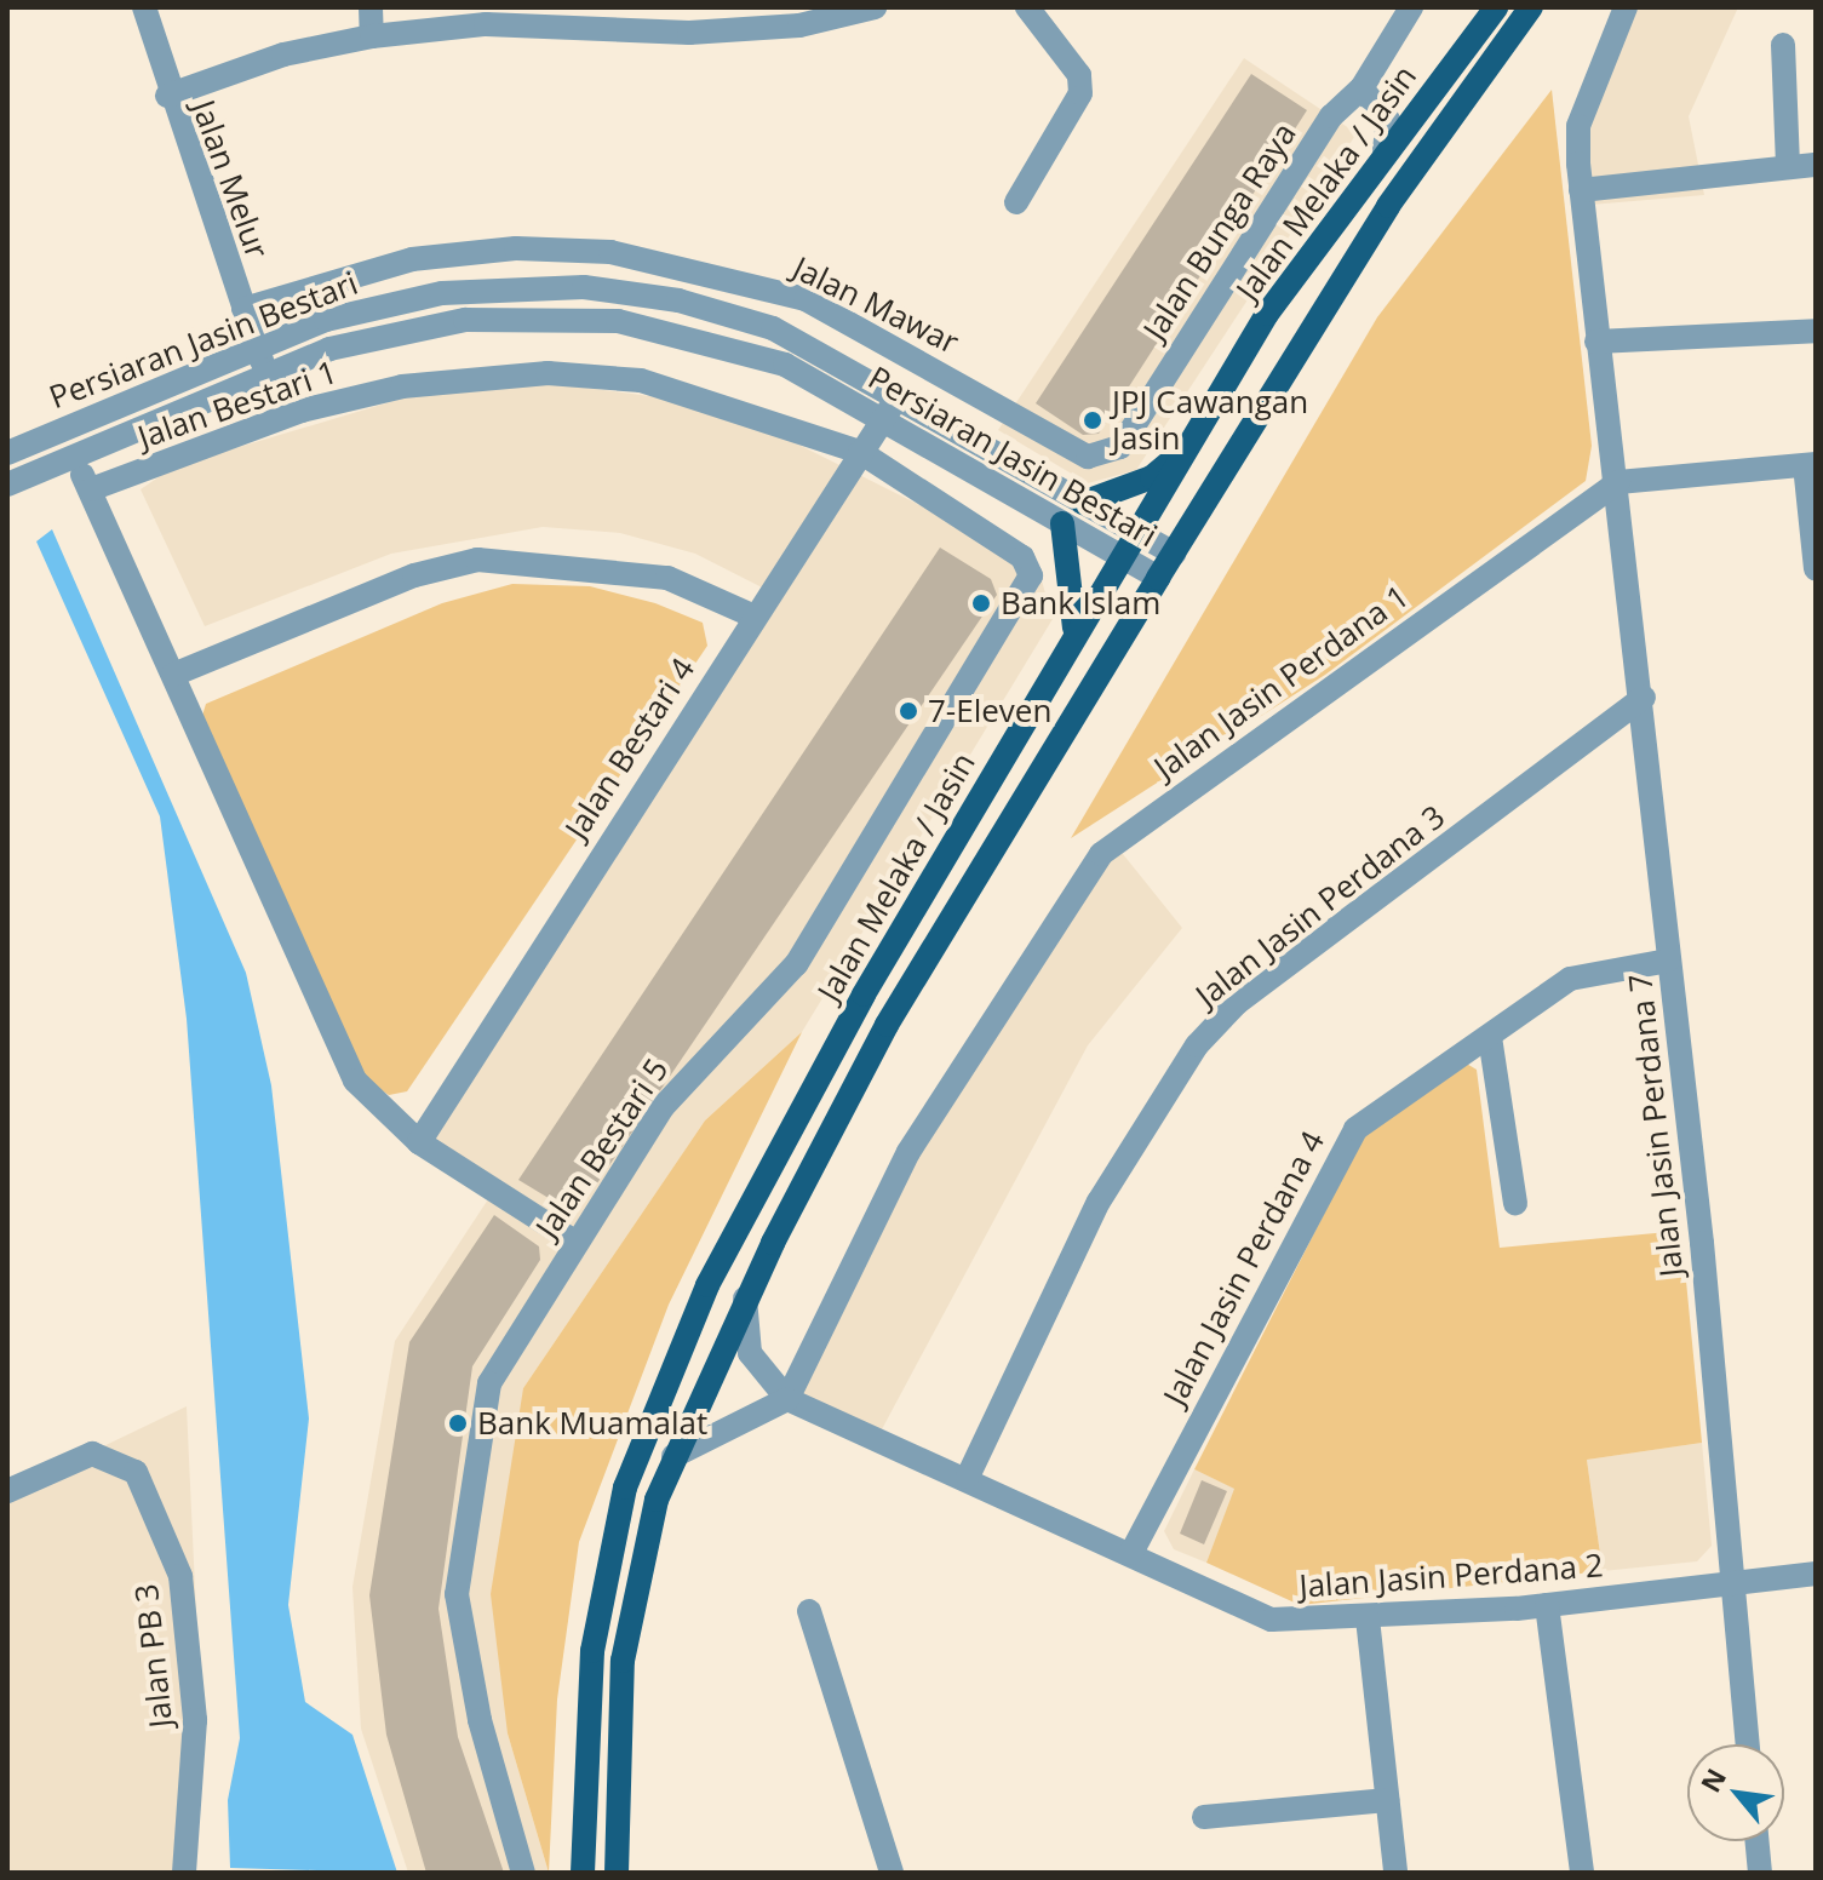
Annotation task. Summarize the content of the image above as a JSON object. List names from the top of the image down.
{
  "streets": {
    "main road": ["Jalan Melaka / Jasin"],
    "street": [
      "Jalan Melur",
      "Jalan Bunga Raya",
      "Jalan Mawar",
      "Persiaran Jasin Bestari",
      "Jalan Bestari 1",
      "Jalan Jasin Perdana 1",
      "Jalan Bestari 4",
      "Jalan Jasin Perdana 3",
      "Jalan Jasin Perdana 7",
      "Jalan Bestari 5",
      "Jalan Jasin Perdana 4",
      "Jalan Jasin Perdana 2",
      "Jalan PB 3"
    ]
  },
  "crossings": [
    ["Jalan Melur", "Jalan Mawar"],
    ["Jalan Melur", "Persiaran Jasin Bestari"],
    ["Jalan Melaka / Jasin", "Persiaran Jasin Bestari"],
    ["Jalan Bunga Raya", "Jalan Mawar"],
    ["Persiaran Jasin Bestari", "Jalan Bestari 4"],
    ["Jalan Bestari 1", "Jalan Bestari 4"],
    ["Jalan Bestari 1", "Jalan Bestari 5"],
    ["Jalan Jasin Perdana 1", "Jalan Jasin Perdana 7"],
    ["Jalan Jasin Perdana 1", "Jalan Jasin Perdana 2"],
    ["Jalan Bestari 4", "Jalan Bestari 5"],
    ["Jalan Jasin Perdana 3", "Jalan Jasin Perdana 7"],
    ["Jalan Jasin Perdana 3", "Jalan Jasin Perdana 2"],
    ["Jalan Jasin Perdana 7", "Jalan Jasin Perdana 4"],
    ["Jalan Jasin Perdana 7", "Jalan Jasin Perdana 2"],
    ["Jalan Jasin Perdana 4", "Jalan Jasin Perdana 2"]
  ],
  "places": [
    "JPJ Cawangan Jasin",
    "Bank Islam",
    "7-Eleven",
    "Bank Muamalat"
  ],
  "north": "top left"
}
